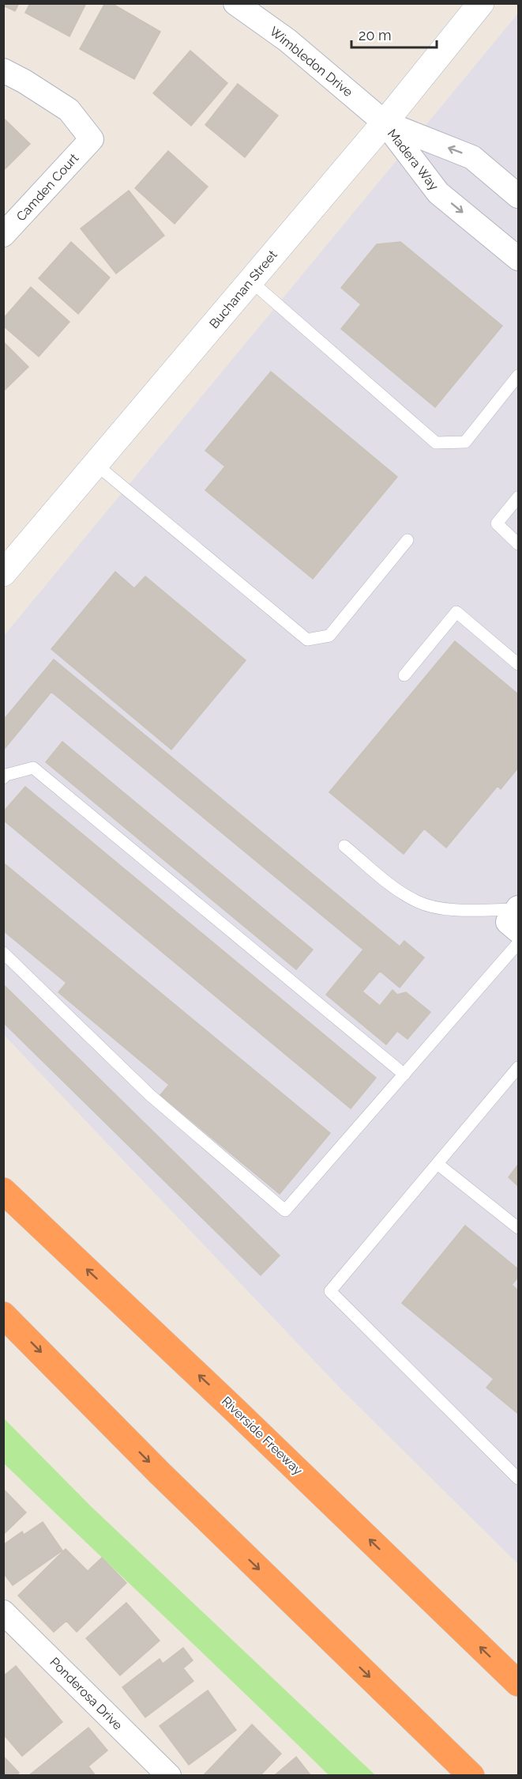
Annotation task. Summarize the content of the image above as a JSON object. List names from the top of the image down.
{
  "streets": {
    "highway": ["Riverside Freeway"],
    "street": [
      "Wimbledon Drive",
      "Madera Way",
      "Camden Court",
      "Buchanan Street",
      "Ponderosa Drive"
    ]
  },
  "crossings": [
    ["Wimbledon Drive", "Madera Way"],
    ["Wimbledon Drive", "Buchanan Street"],
    ["Madera Way", "Buchanan Street"]
  ],
  "scale_bar": "20 m"
}
